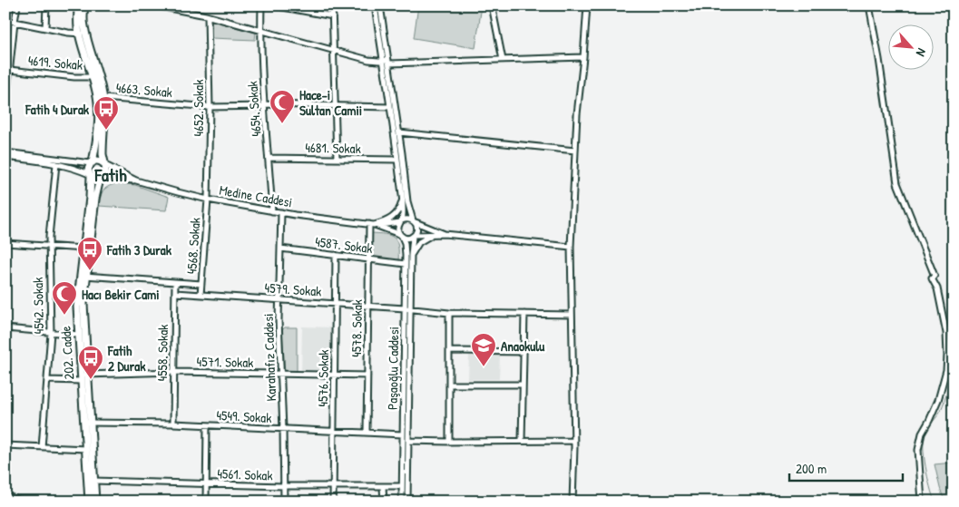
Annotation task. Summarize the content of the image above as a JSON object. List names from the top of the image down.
{
  "streets": {
    "main road": ["202. Cadde"],
    "street": [
      "4619. Sokak",
      "4663. Sokak",
      "4652. Sokak",
      "4654. Sokak",
      "4681. Sokak",
      "Medine Caddesi",
      "4587. Sokak",
      "4568. Sokak",
      "4579. Sokak",
      "4542. Sokak",
      "4578. Sokak",
      "4558. Sokak",
      "Karahafız Caddesi",
      "4571. Sokak",
      "Paşaoğlu Caddesi",
      "4576. Sokak",
      "4549. Sokak",
      "4561. Sokak"
    ]
  },
  "crossings": [
    ["4663. Sokak", "4652. Sokak"],
    ["4663. Sokak", "4654. Sokak"],
    ["4652. Sokak", "Medine Caddesi"],
    ["4652. Sokak", "4568. Sokak"],
    ["4654. Sokak", "4681. Sokak"],
    ["4654. Sokak", "Medine Caddesi"],
    ["Medine Caddesi", "4568. Sokak"],
    ["Medine Caddesi", "4578. Sokak"],
    ["Medine Caddesi", "202. Cadde"],
    ["Medine Caddesi", "Karahafız Caddesi"],
    ["Medine Caddesi", "Paşaoğlu Caddesi"],
    ["4587. Sokak", "4578. Sokak"],
    ["4587. Sokak", "Karahafız Caddesi"],
    ["4587. Sokak", "Paşaoğlu Caddesi"],
    ["4587. Sokak", "4576. Sokak"],
    ["4568. Sokak", "4579. Sokak"],
    ["4579. Sokak", "4578. Sokak"],
    ["4579. Sokak", "4558. Sokak"],
    ["4579. Sokak", "Karahafız Caddesi"],
    ["4579. Sokak", "Paşaoğlu Caddesi"],
    ["4579. Sokak", "4576. Sokak"],
    ["4542. Sokak", "4571. Sokak"],
    ["4578. Sokak", "4571. Sokak"],
    ["4578. Sokak", "4549. Sokak"],
    ["202. Cadde", "4571. Sokak"],
    ["202. Cadde", "4549. Sokak"],
    ["202. Cadde", "4561. Sokak"],
    ["4558. Sokak", "4571. Sokak"],
    ["4558. Sokak", "4549. Sokak"],
    ["Karahafız Caddesi", "4571. Sokak"],
    ["Karahafız Caddesi", "4549. Sokak"],
    ["Karahafız Caddesi", "4561. Sokak"],
    ["4571. Sokak", "4576. Sokak"],
    ["Paşaoğlu Caddesi", "4549. Sokak"],
    ["Paşaoğlu Caddesi", "4561. Sokak"],
    ["4576. Sokak", "4549. Sokak"],
    ["4576. Sokak", "4561. Sokak"]
  ],
  "districts": ["Fatih"],
  "places": {
    "mosque": ["Hace-i Sultan Camii", "Hacı Bekir Cami"],
    "bus stop": ["Fatih 4 Durak", "Fatih 3 Durak", "Fatih 2 Durak"],
    "school or university": ["Anaokulu"]
  },
  "scale_bar": "200 m",
  "north": "bottom right"
}
